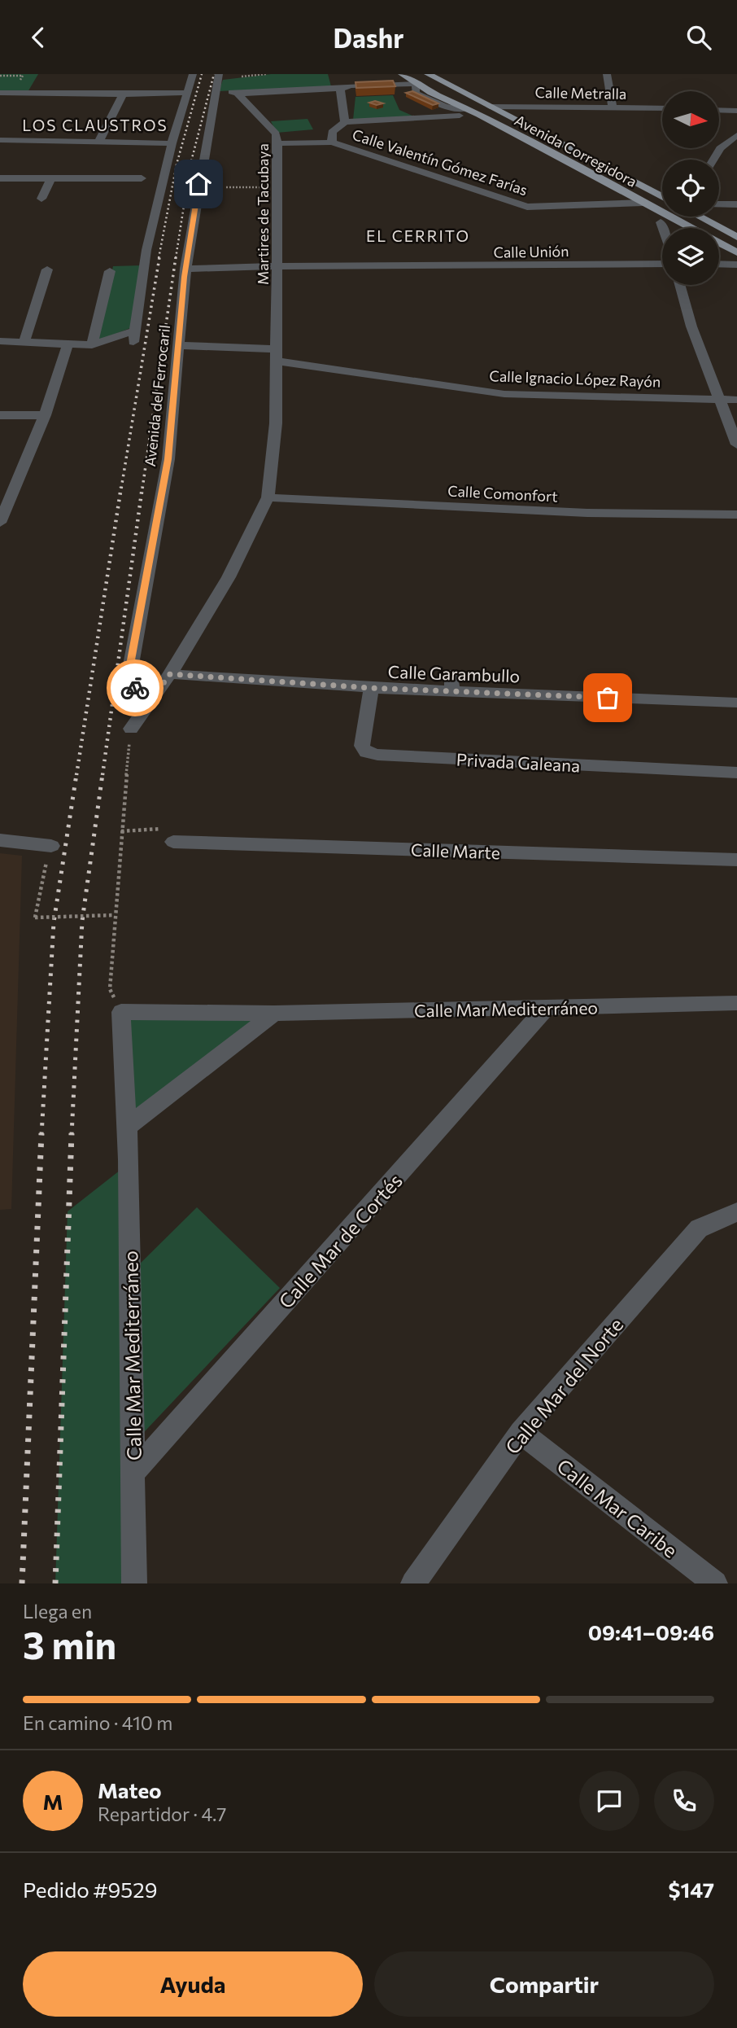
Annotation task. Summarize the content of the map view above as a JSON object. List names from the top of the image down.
{
  "streets": {
    "main road": ["Avenida Corregidora"],
    "street": [
      "Calle Metralla",
      "Calle Valentín Gómez Farías",
      "Martires de Tacubaya",
      "Calle Unión",
      "Calle Ignacio López Rayón",
      "Avenida del Ferrocaril",
      "Calle Comonfort",
      "Calle Garambullo",
      "Privada Galeana",
      "Calle Marte",
      "Calle Mar Mediterráneo",
      "Calle Mar de Cortés",
      "Calle Mar del Norte",
      "Calle Mar Caribe"
    ]
  },
  "crossings": [
    ["Calle Metralla", "Avenida Corregidora"],
    ["Avenida Corregidora", "Calle Valentín Gómez Farías"],
    ["Calle Valentín Gómez Farías", "Martires de Tacubaya"],
    ["Martires de Tacubaya", "Calle Unión"],
    ["Martires de Tacubaya", "Calle Ignacio López Rayón"],
    ["Martires de Tacubaya", "Avenida del Ferrocaril"],
    ["Martires de Tacubaya", "Calle Comonfort"],
    ["Martires de Tacubaya", "Calle Garambullo"],
    ["Calle Unión", "Avenida del Ferrocaril"],
    ["Calle Ignacio López Rayón", "Avenida del Ferrocaril"],
    ["Avenida del Ferrocaril", "Calle Garambullo"],
    ["Calle Garambullo", "Privada Galeana"],
    ["Calle Mar Mediterráneo", "Calle Mar de Cortés"],
    ["Calle Mar del Norte", "Calle Mar Caribe"]
  ],
  "districts": ["LOS CLAUSTROS", "EL CERRITO"],
  "north": "right",
  "page": {
    "header": "Dashr",
    "heading": ["3 min", "Llega en", "09:41–09:46"],
    "panel": [
      "Mateo",
      "Repartidor · 4.7",
      "Pedido #9529",
      "$147"
    ],
    "bar": "En camino · 410 m",
    "round": "M",
    "buttons": ["Ayuda", "Compartir"]
  }
}
